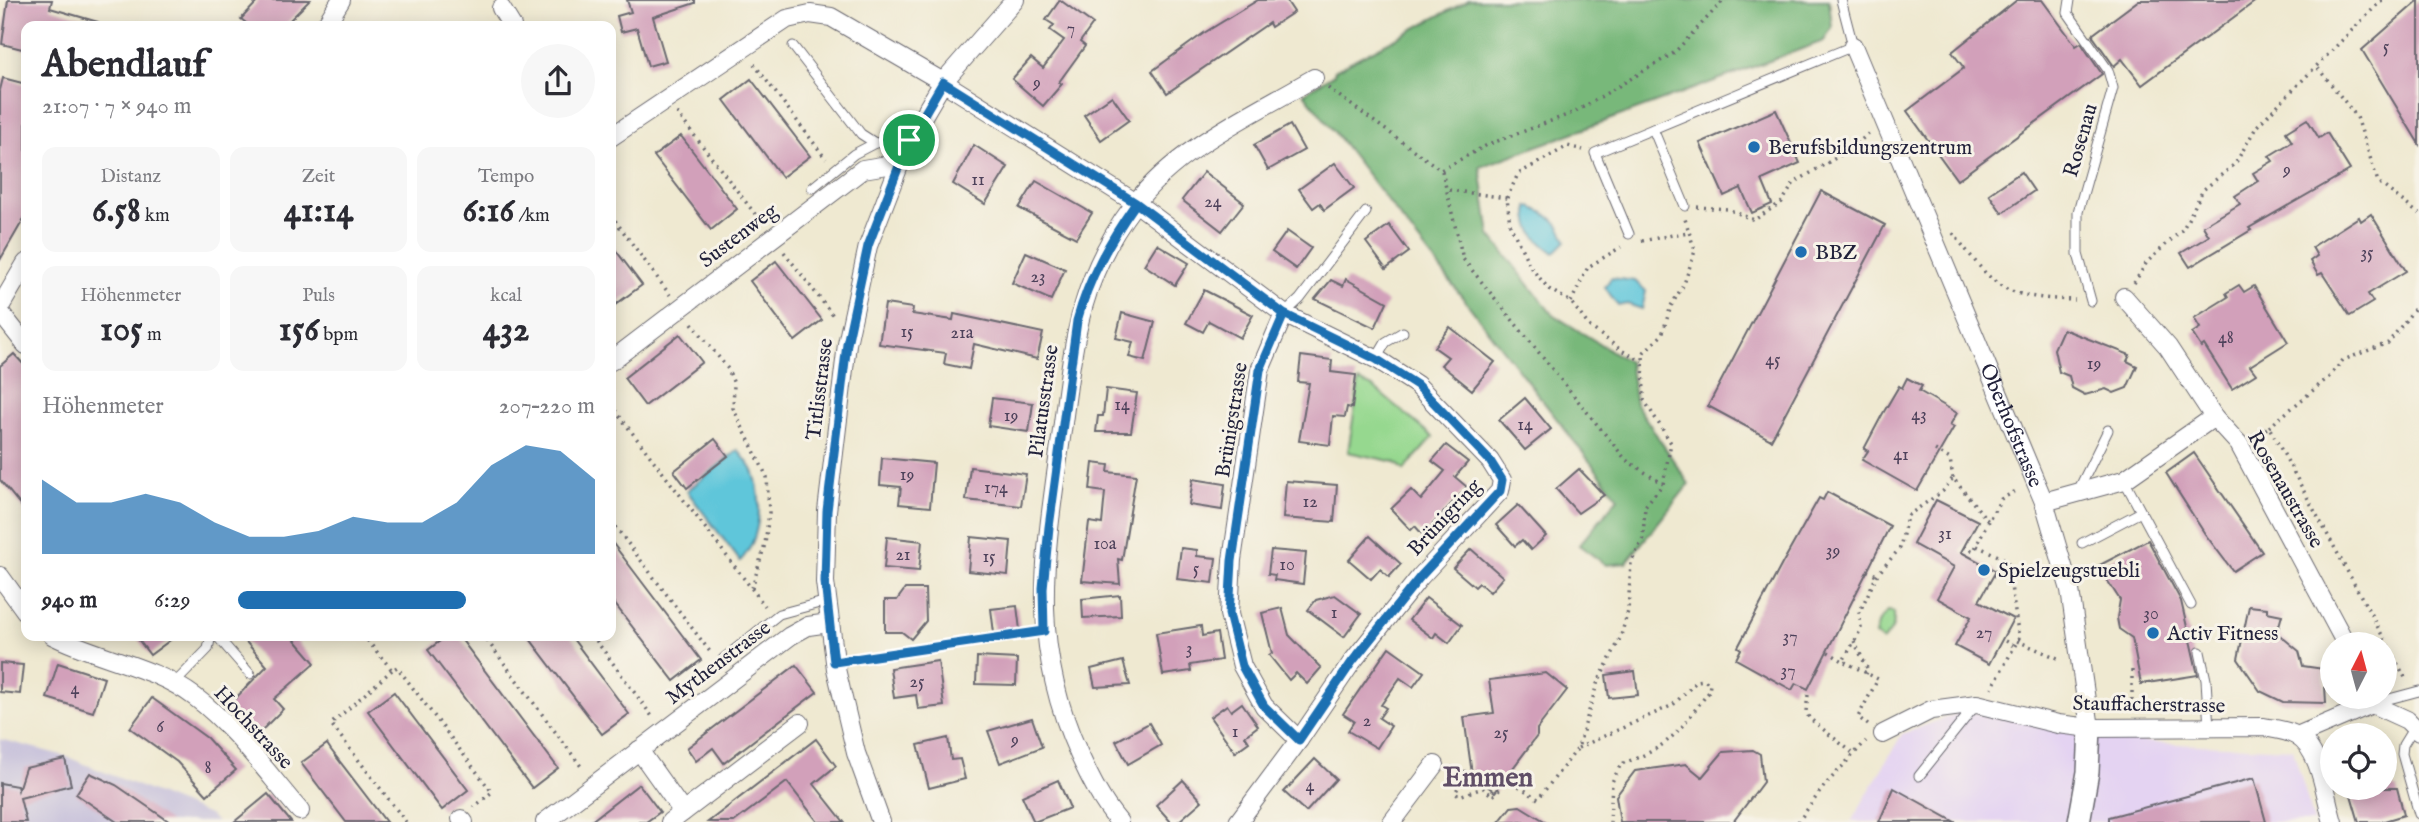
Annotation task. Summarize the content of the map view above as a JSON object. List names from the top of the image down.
{
  "streets": {
    "street": [
      "Sustenweg",
      "Titlisstrasse",
      "Pilatusstrasse",
      "Brünigstrasse",
      "Oberhofstrasse",
      "Rosenaustrasse",
      "Brünigring",
      "Mythenstrasse",
      "Stauffacherstrasse",
      "Hochstrasse"
    ],
    "lane": ["Rosenau"]
  },
  "crossings": [
    ["Sustenweg", "Titlisstrasse"],
    ["Titlisstrasse", "Mythenstrasse"],
    ["Brünigstrasse", "Brünigring"],
    ["Oberhofstrasse", "Stauffacherstrasse"]
  ],
  "districts": ["Emmen"],
  "places": [
    "Berufsbildungszentrum",
    "BBZ",
    "Spielzeugstuebli",
    "Activ Fitness"
  ],
  "house_numbers": [
    "7",
    "5",
    "9",
    "9",
    "11",
    "24",
    "35",
    "23",
    "15",
    "21a",
    "48",
    "45",
    "19",
    "14",
    "43",
    "19",
    "14",
    "41",
    "19",
    "174",
    "12",
    "31",
    "10a",
    "39",
    "21",
    "15",
    "10",
    "5",
    "1",
    "30",
    "27",
    "37",
    "3",
    "37",
    "25",
    "4",
    "2",
    "6",
    "1",
    "25",
    "9",
    "8",
    "4"
  ],
  "north": "top",
  "page": {
    "heading": ["Abendlauf", "21:07 · 7 × 940 m"],
    "stats": [
      ["Distanz", "6.58 km"],
      ["Zeit", "41:14"],
      ["Tempo", "6:16 /km"],
      ["Höhenmeter", "105 m"],
      ["Puls", "156 bpm"],
      ["kcal", "432"]
    ],
    "chart": ["Höhenmeter", "207–220 m"],
    "list": [
      {
        "name": "940 m",
        "note": "6:29"
      }
    ]
  }
}
